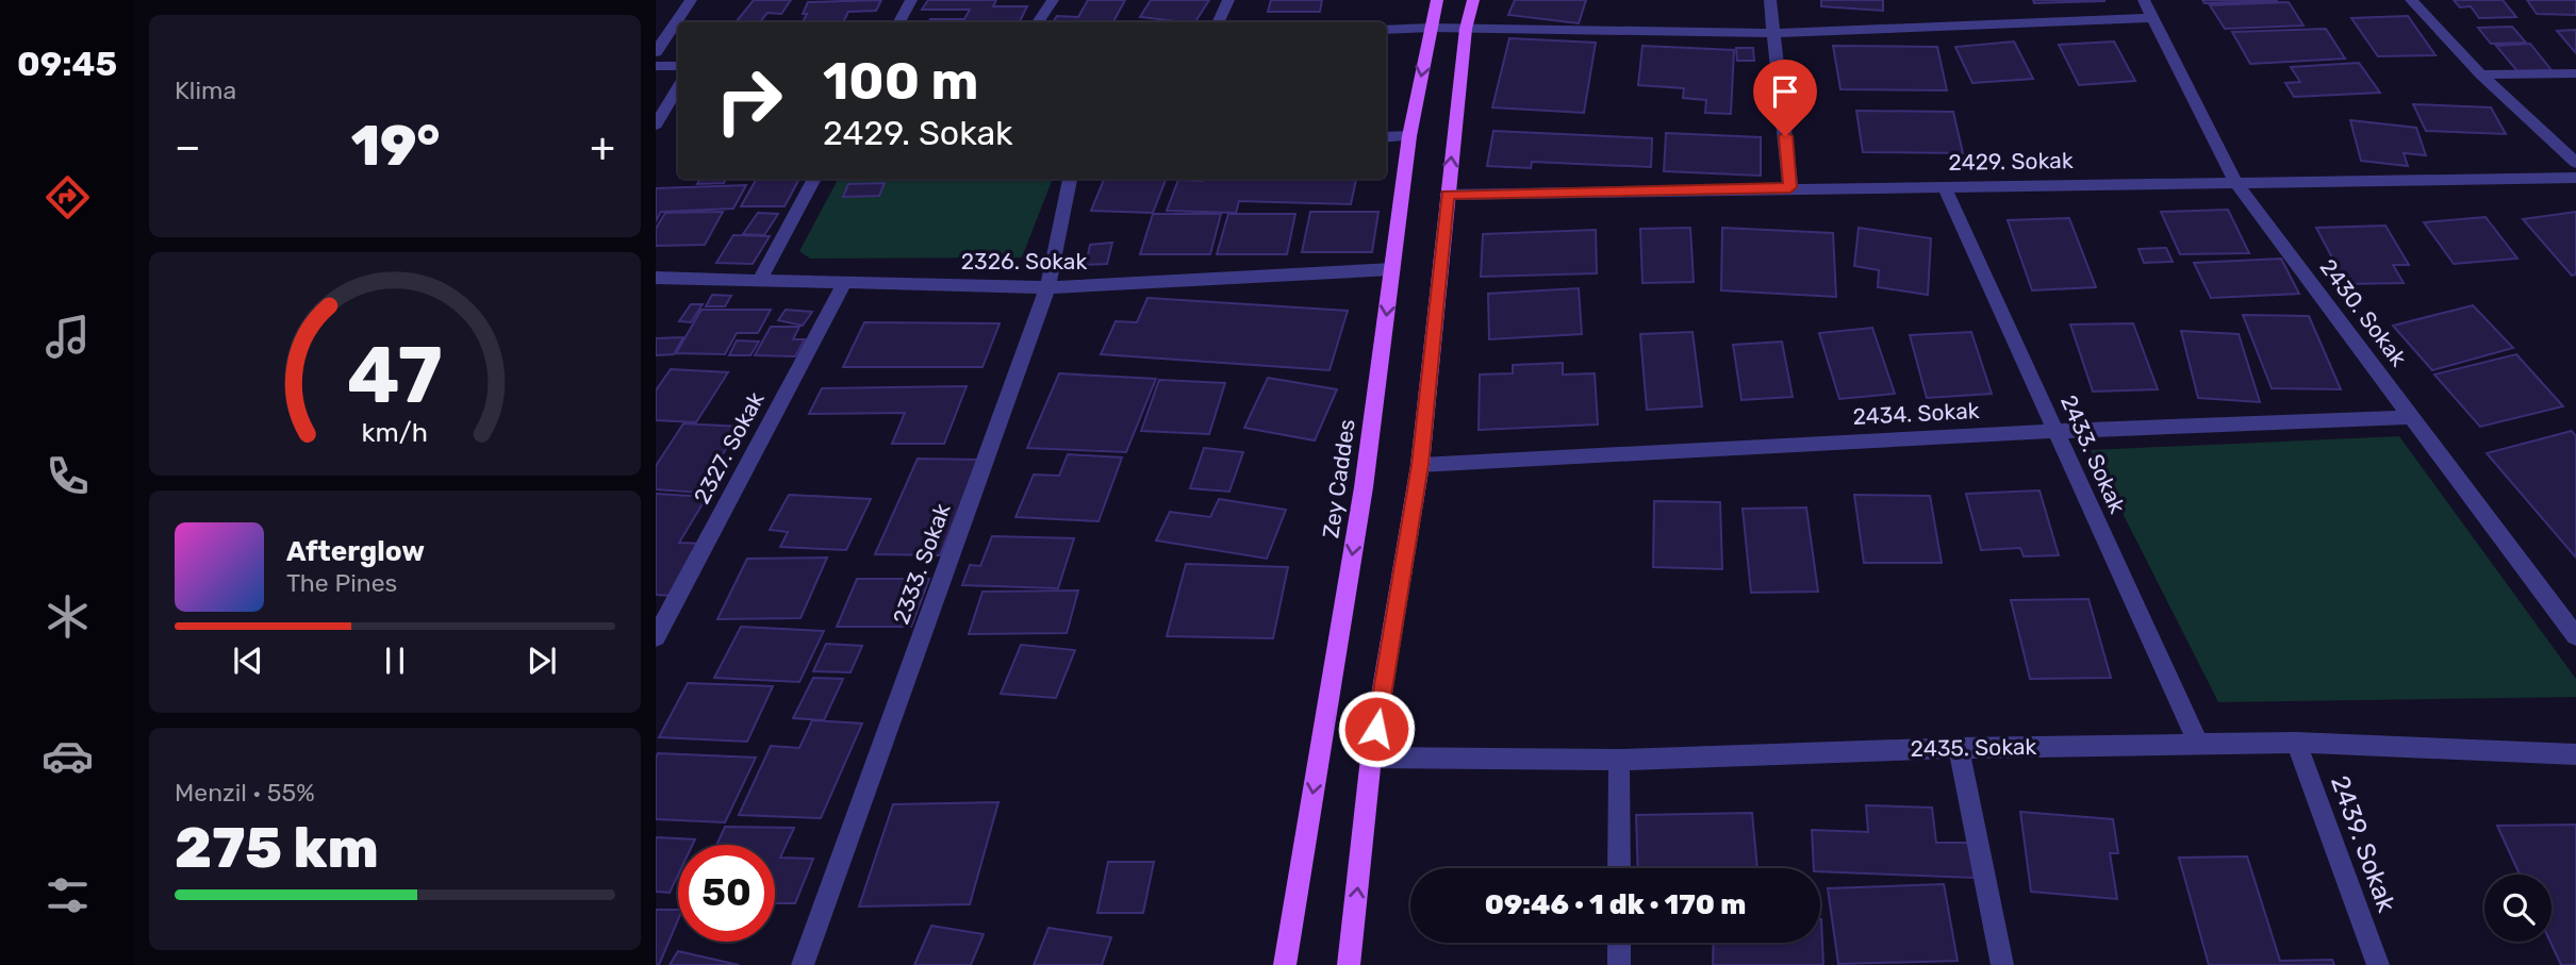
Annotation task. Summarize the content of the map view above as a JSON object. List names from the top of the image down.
{
  "streets": {
    "main road": ["Zey Caddes"],
    "street": [
      "2429. Sokak",
      "2326. Sokak",
      "2430. Sokak",
      "2434. Sokak",
      "2327. Sokak",
      "2433. Sokak",
      "2333. Sokak",
      "2435. Sokak",
      "2439. Sokak"
    ]
  },
  "crossings": [
    ["2429. Sokak", "2430. Sokak"],
    ["2429. Sokak", "2433. Sokak"],
    ["2326. Sokak", "2327. Sokak"],
    ["2326. Sokak", "Zey Caddes"],
    ["2326. Sokak", "2333. Sokak"],
    ["2430. Sokak", "2434. Sokak"],
    ["2434. Sokak", "2433. Sokak"],
    ["2433. Sokak", "2435. Sokak"],
    ["2435. Sokak", "2439. Sokak"]
  ],
  "page": {
    "tabs": "09:45",
    "tile": [
      "Klima",
      ["Menzil · 55%", "275 km"]
    ],
    "turn": ["100 m", "2429. Sokak"],
    "heat": ["−", "19°", "+"],
    "song": ["Afterglow", "The Pines"],
    "limit": "50",
    "trip": "09:46 · 1 dk · 170 m",
    "gauge": ["47", "km/h"]
  }
}
